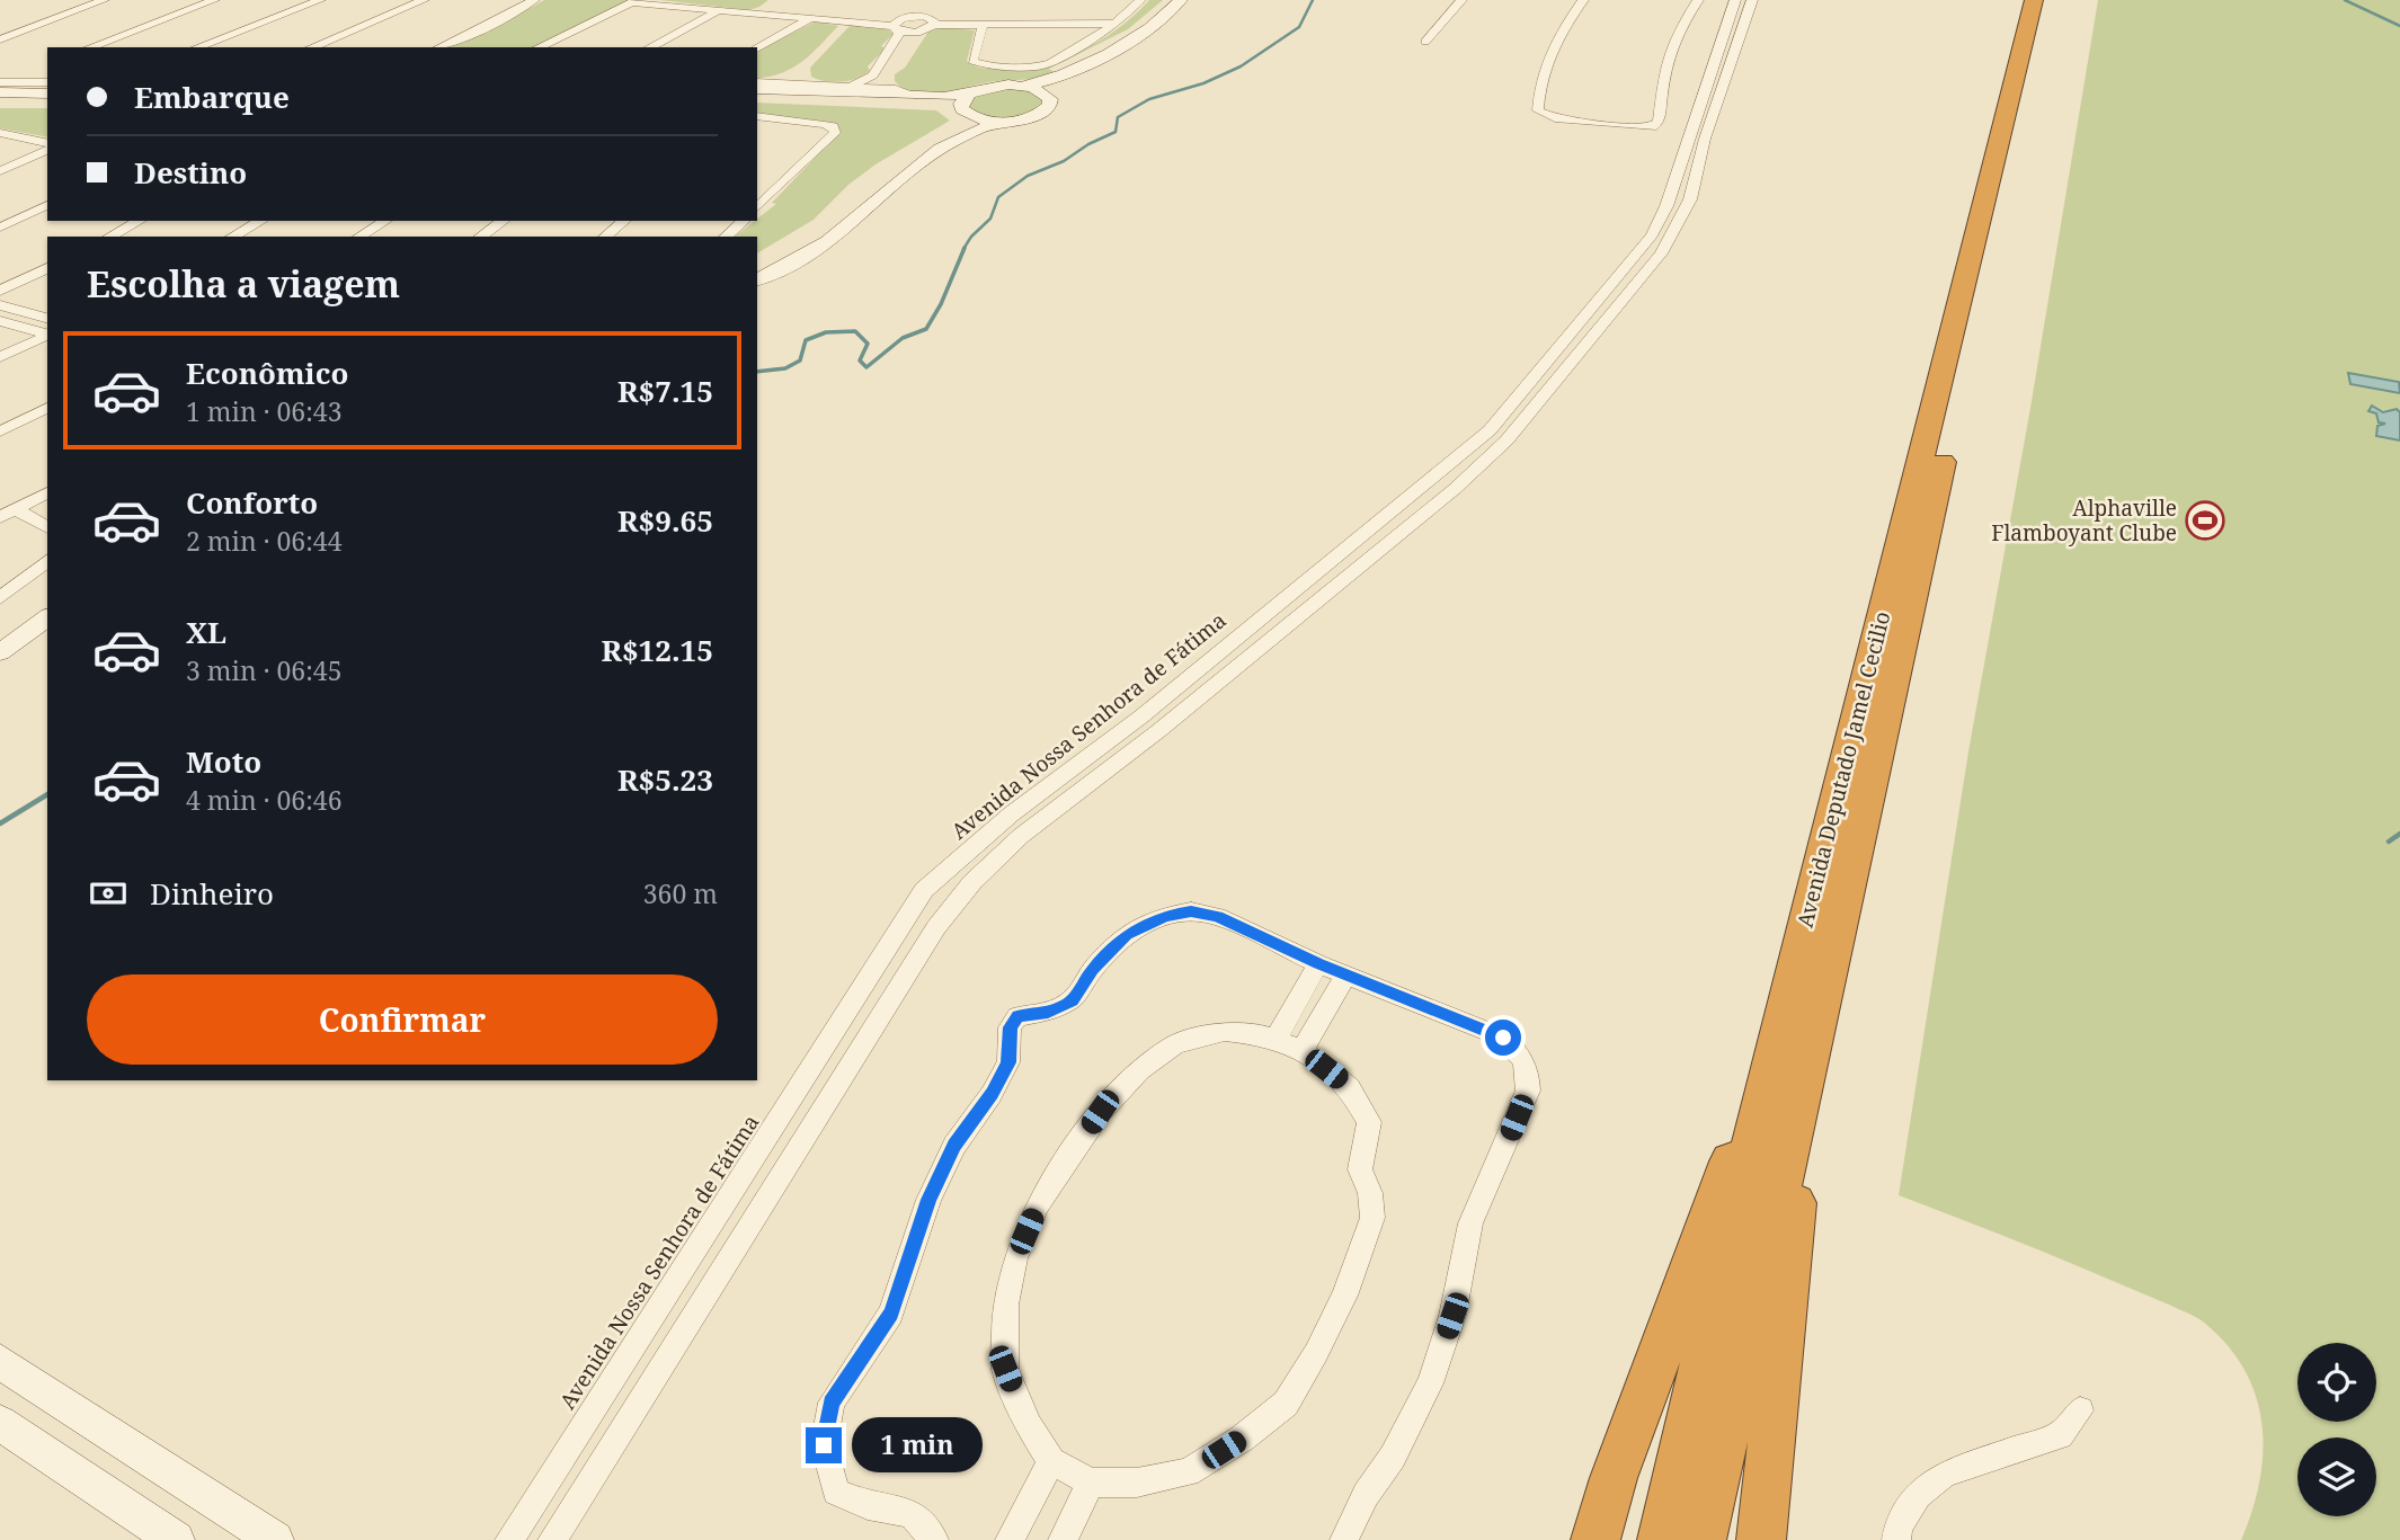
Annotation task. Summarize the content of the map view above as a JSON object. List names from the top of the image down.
{
  "streets": {
    "highway": ["Avenida Deputado Jamel Cecilio"],
    "street": ["Avenida Nossa Senhora de Fátima"]
  },
  "places": {
    "sports": ["Alphaville Flamboyant Clube"]
  },
  "page": {
    "banner": ["Embarque", "Destino"],
    "heading": "Escolha a viagem",
    "list": [
      {
        "name": "Econômico",
        "note": "1 min · 06:43",
        "value": "R$7.15"
      },
      {
        "name": "Conforto",
        "note": "2 min · 06:44",
        "value": "R$9.65"
      },
      {
        "name": "XL",
        "note": "3 min · 06:45",
        "value": "R$12.15"
      },
      {
        "name": "Moto",
        "note": "4 min · 06:46",
        "value": "R$5.23"
      }
    ],
    "pay": ["Dinheiro", "360 m"],
    "buttons": "Confirmar",
    "bubble": "1 min"
  }
}
